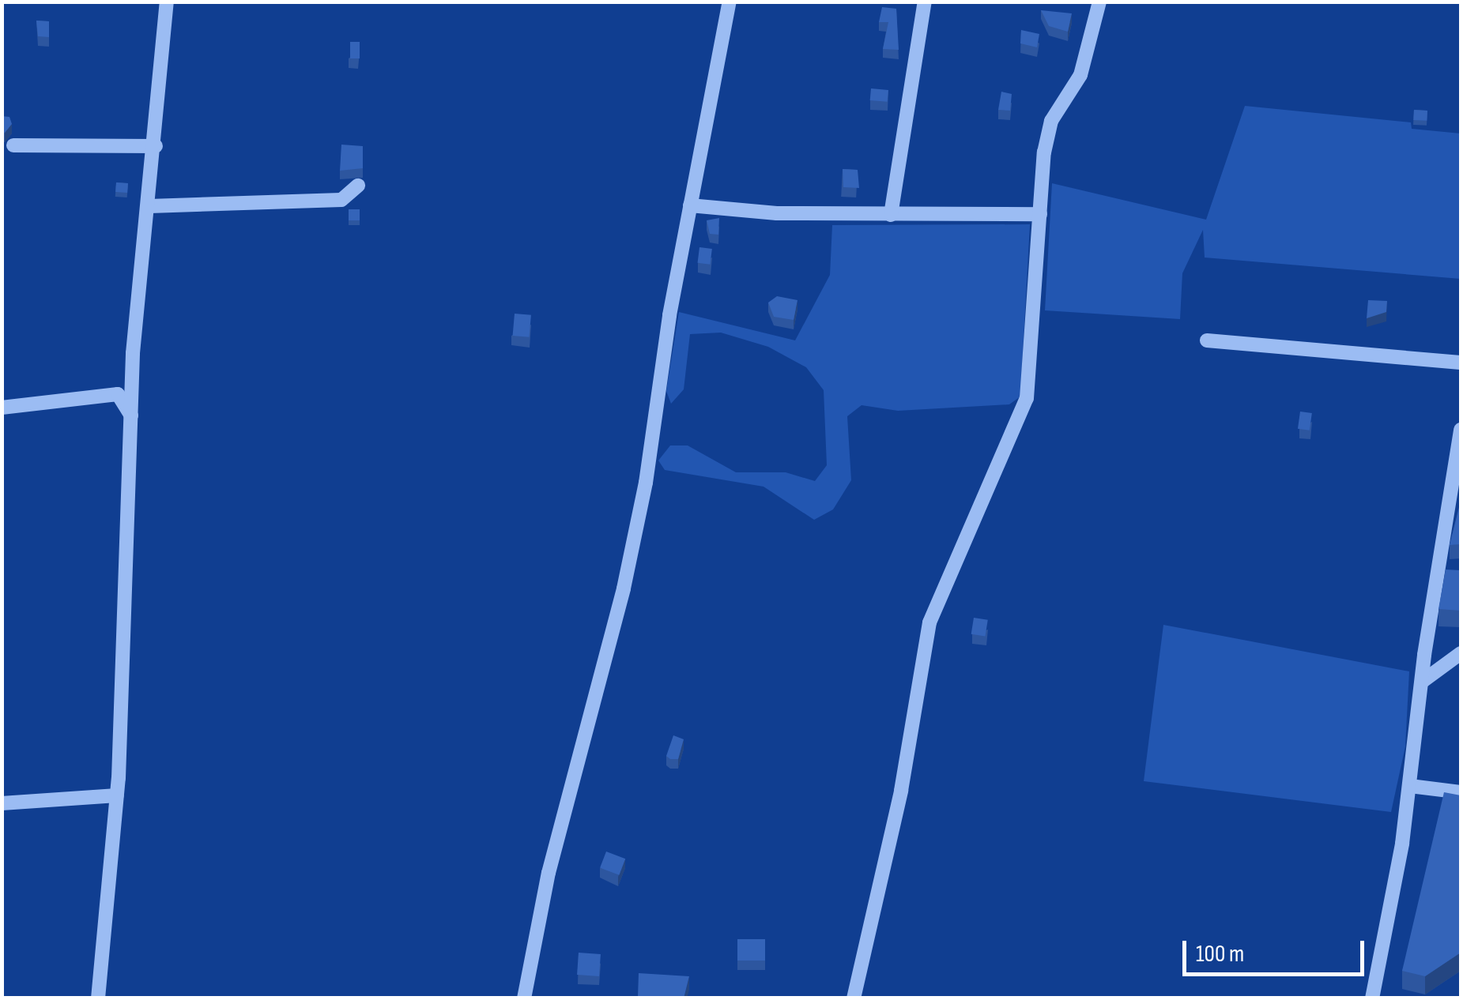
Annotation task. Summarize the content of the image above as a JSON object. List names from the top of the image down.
{
  "scale_bar": "100 m"
}
